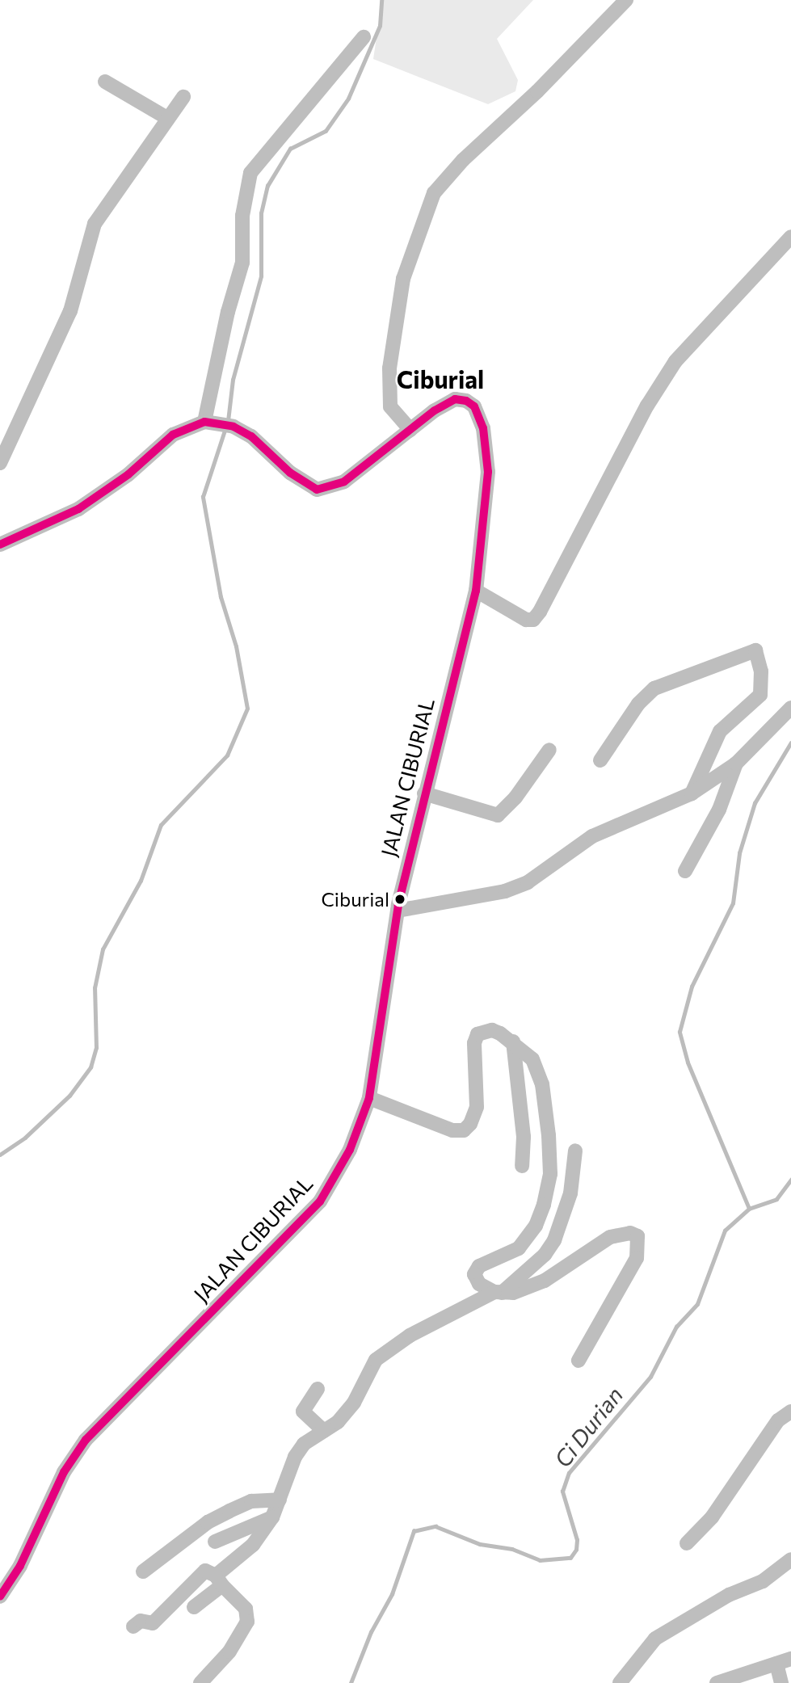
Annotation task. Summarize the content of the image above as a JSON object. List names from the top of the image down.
{
  "streets": {
    "street": ["JALAN CIBURIAL"]
  },
  "districts": ["Ciburial"],
  "water": ["Ci Durian"],
  "places": ["Ciburial"]
}
